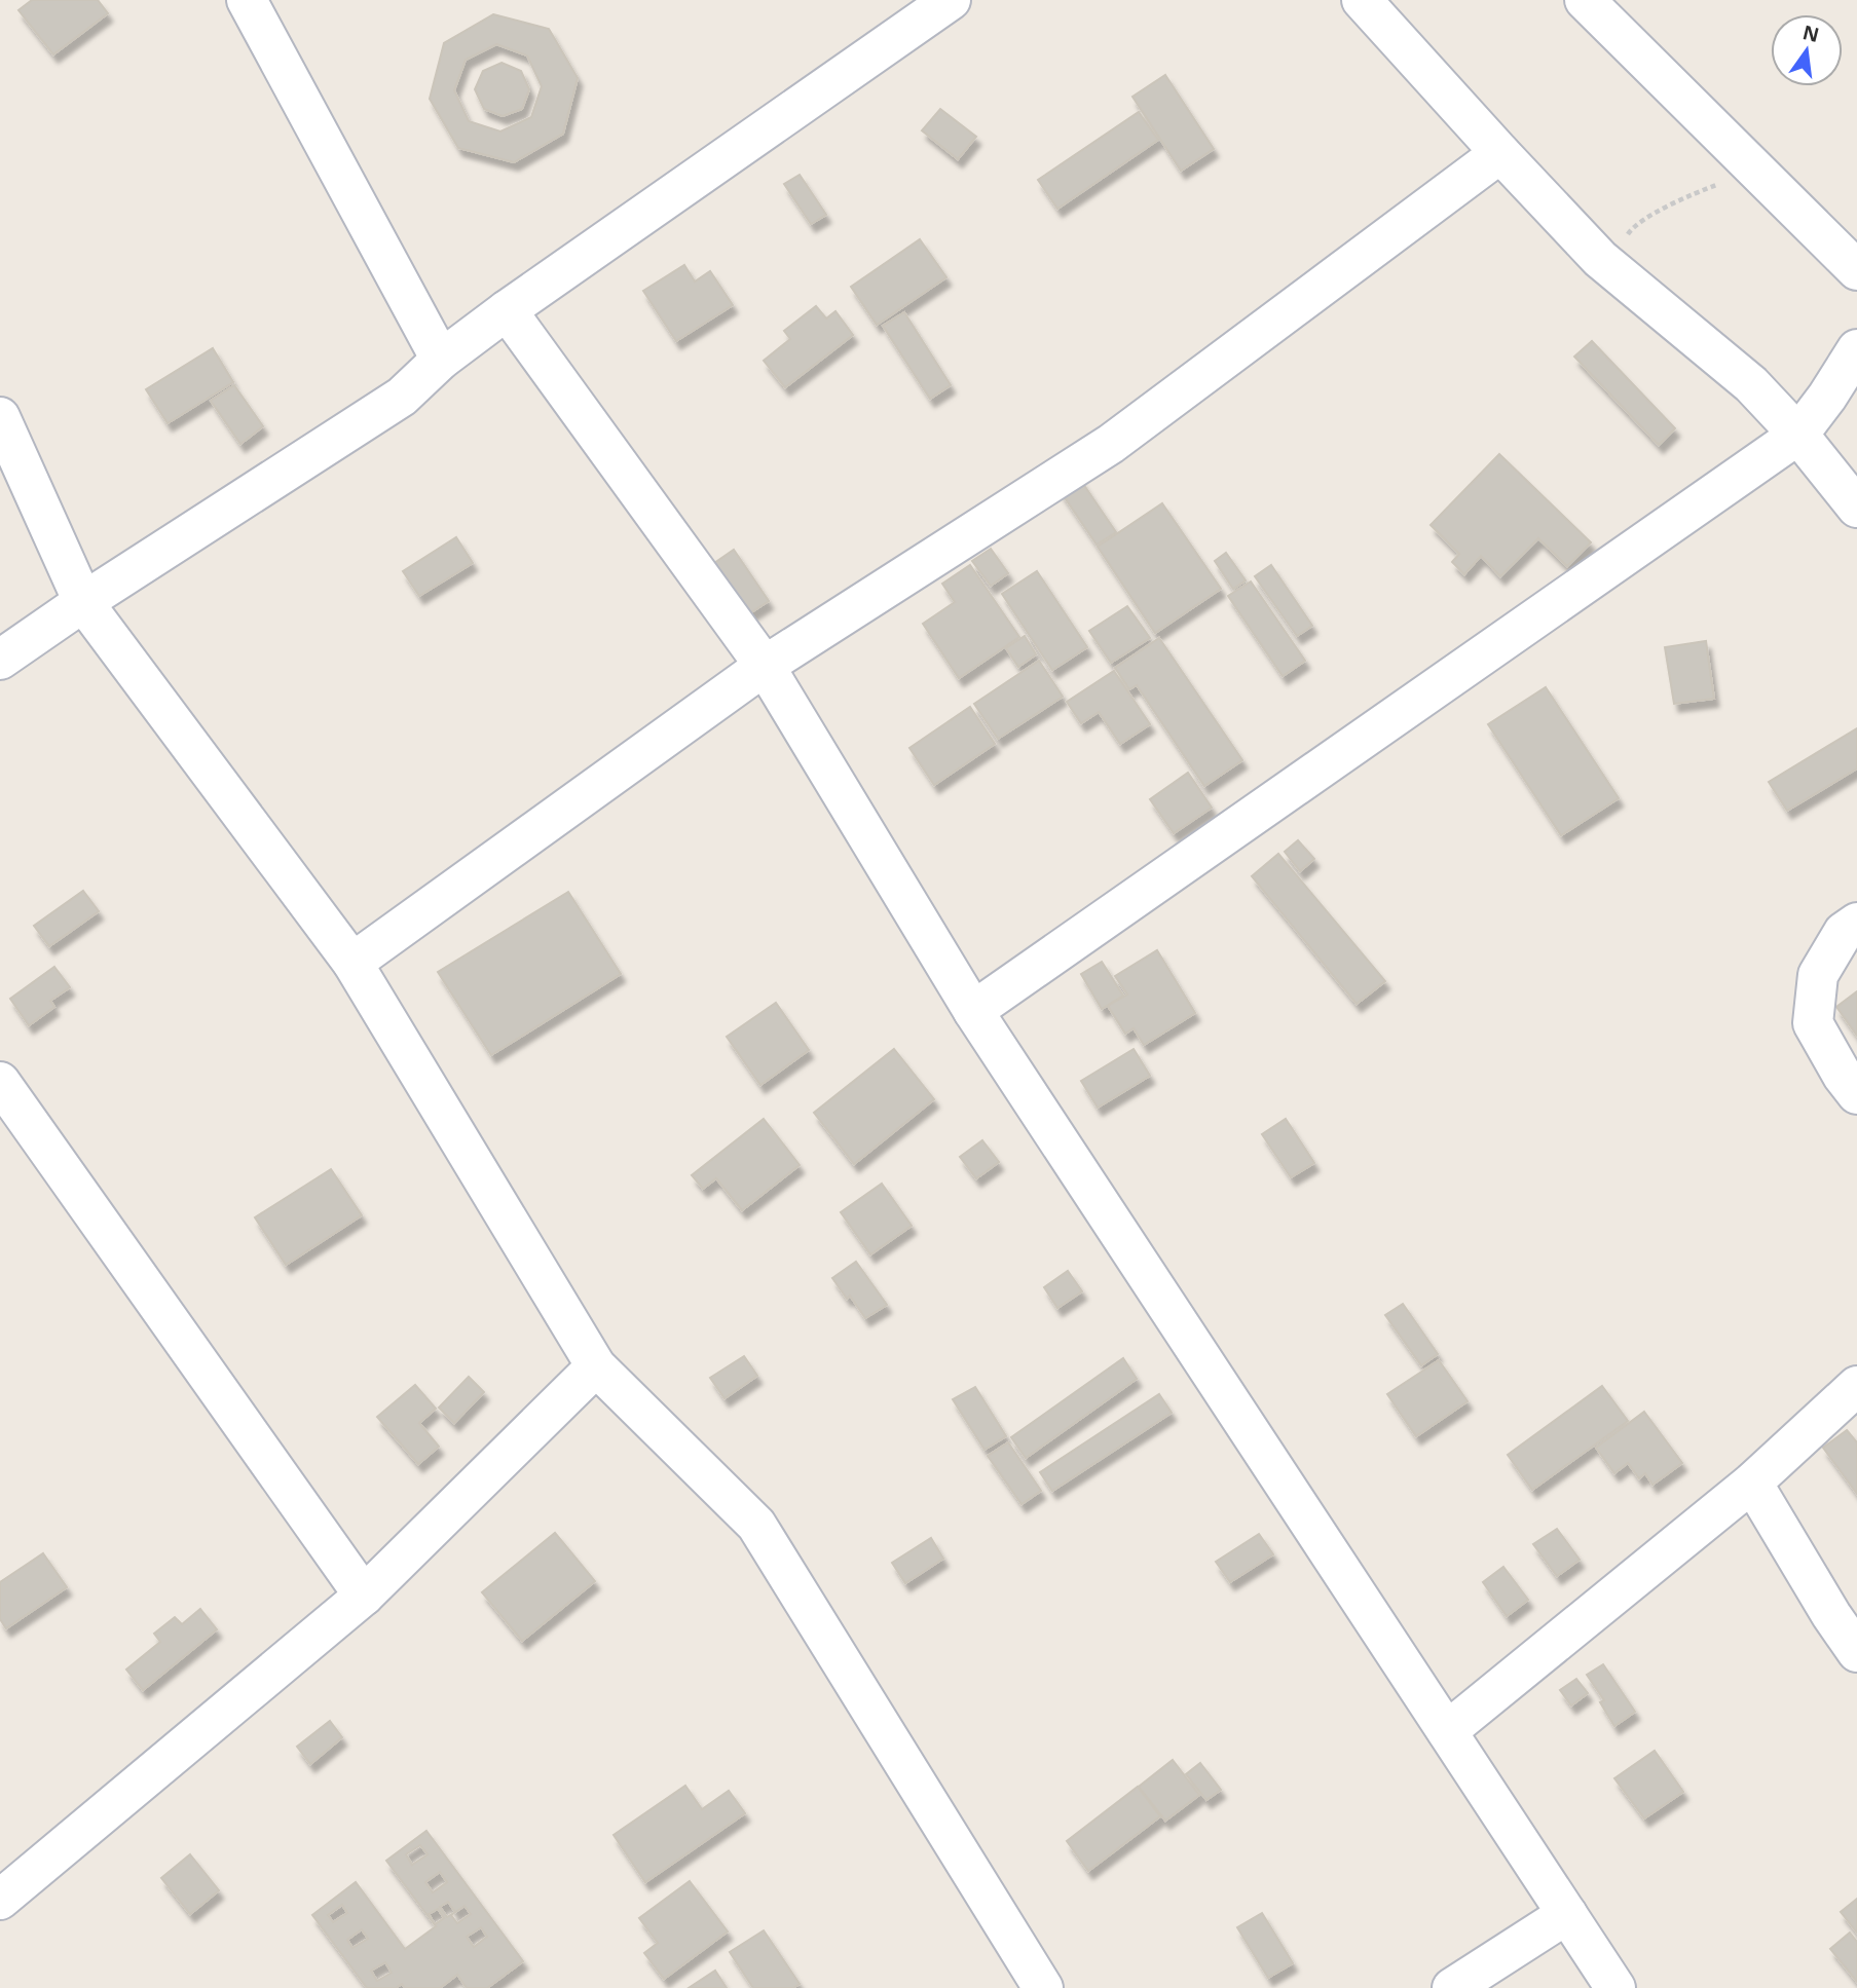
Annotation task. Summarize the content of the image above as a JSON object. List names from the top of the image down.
{
  "north": "top"
}
